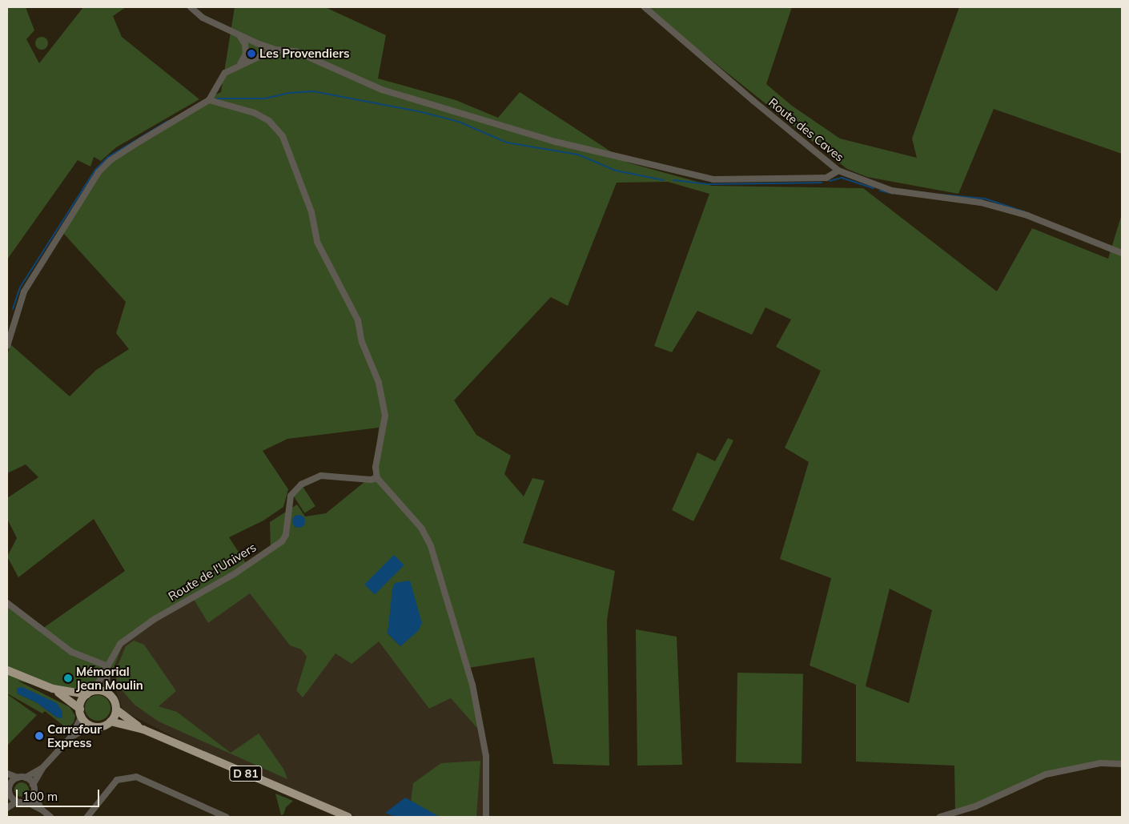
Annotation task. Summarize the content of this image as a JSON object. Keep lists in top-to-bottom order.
{
  "streets": {
    "main road": ["D 81"],
    "street": ["Route des Caves", "Route de l'Univers"]
  },
  "crossings": [
    ["Route de l'Univers", "D 81"]
  ],
  "places": ["Les Provendiers", "Mémorial Jean Moulin", "Carrefour Express"],
  "scale_bar": "100 m"
}
